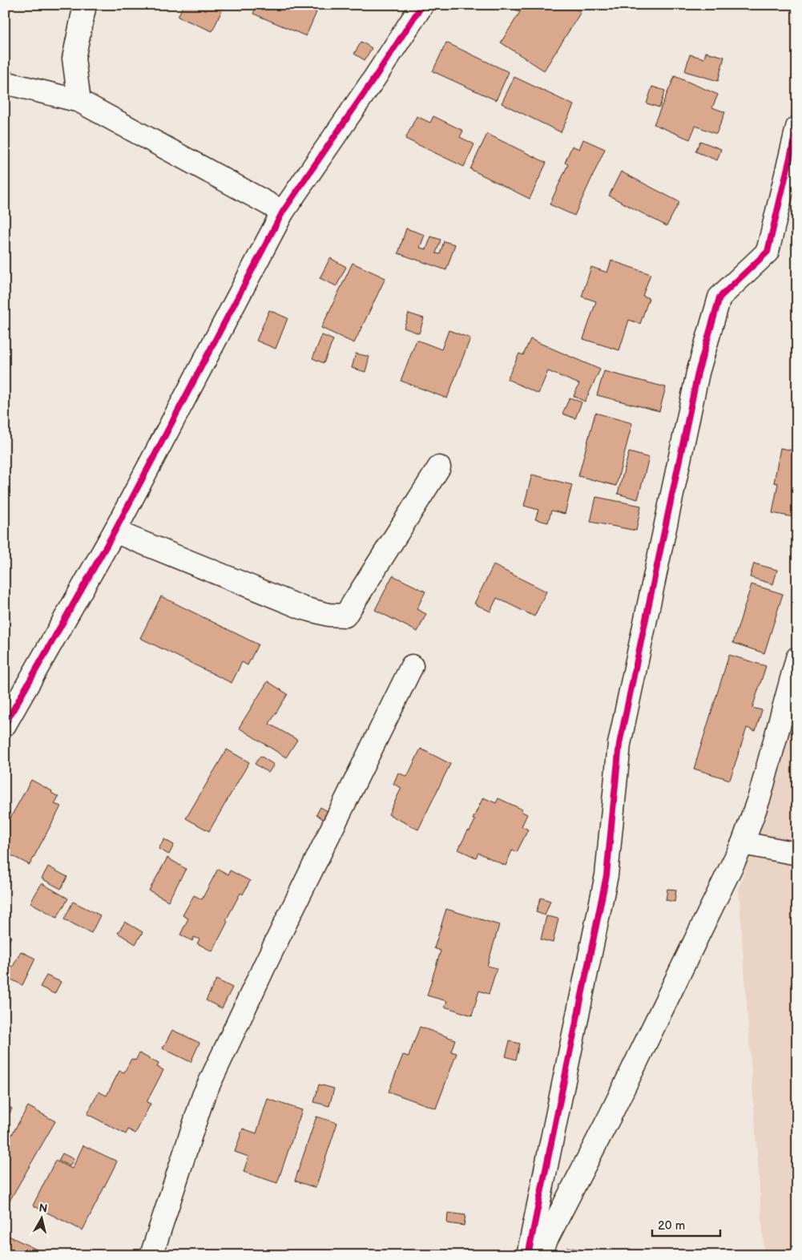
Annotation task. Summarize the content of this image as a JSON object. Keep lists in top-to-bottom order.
{
  "scale_bar": "20 m",
  "north": "top"
}
